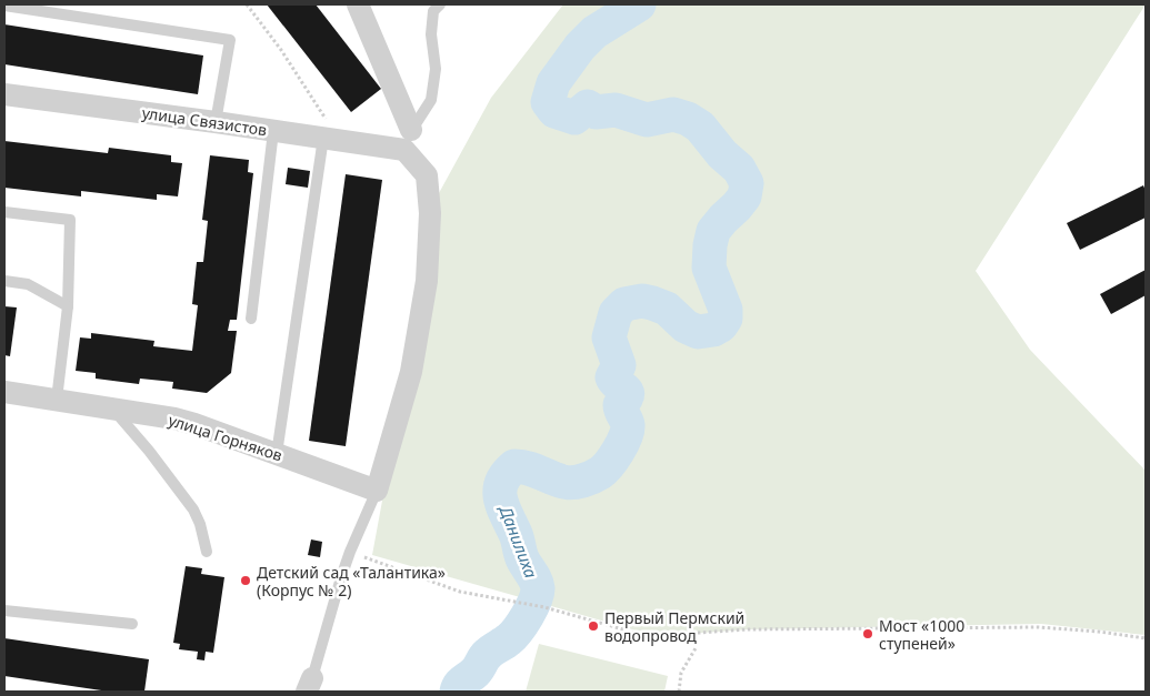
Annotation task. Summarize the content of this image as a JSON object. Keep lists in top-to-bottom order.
{
  "streets": {
    "street": ["улица Связистов", "улица Горняков"]
  },
  "water": ["Данилиха"],
  "places": ["Детский сад «Талантика» (Корпус № 2)", "Первый Пермский водопровод", "Мост «1000 ступеней»"]
}
